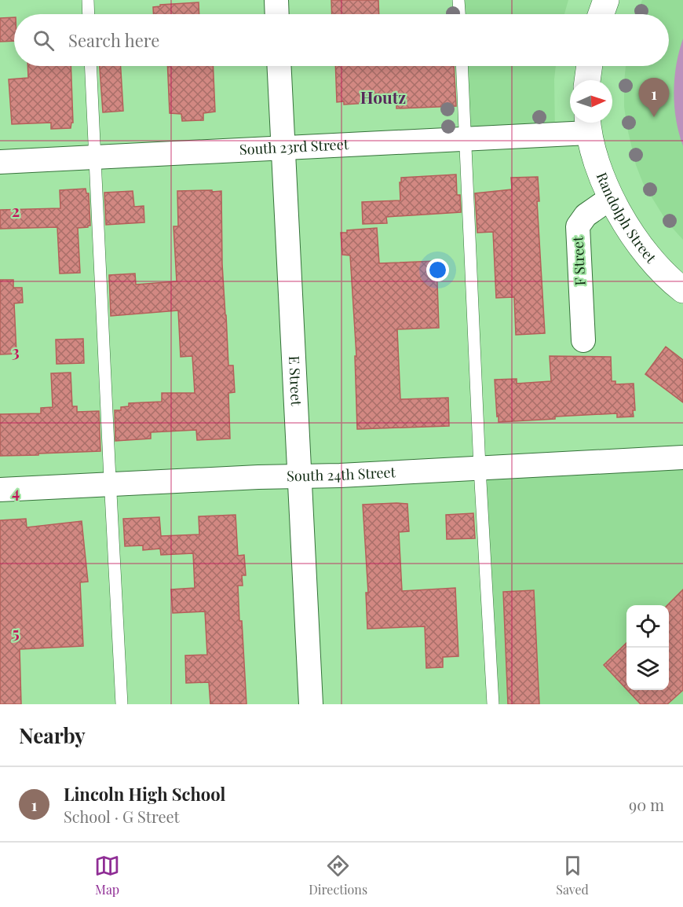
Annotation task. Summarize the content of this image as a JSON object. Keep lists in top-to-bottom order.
{
  "streets": {
    "street": [
      "South 23rd Street",
      "Randolph Street",
      "F Street",
      "E Street",
      "South 24th Street"
    ]
  },
  "crossings": [
    ["South 23rd Street", "Randolph Street"],
    ["South 23rd Street", "E Street"],
    ["Randolph Street", "F Street"],
    ["E Street", "South 24th Street"]
  ],
  "districts": ["Houtz"],
  "north": "right",
  "page": {
    "search": "Search here",
    "pins": "1",
    "heading": "Nearby",
    "list": [
      {
        "mark": "1",
        "name": "Lincoln High School",
        "note": "School · G Street",
        "value": "90 m"
      }
    ],
    "nav": ["Map", "Directions", "Saved"]
  },
  "grid": {
    "rows": [
      "2",
      "3",
      "4",
      "5"
    ]
  }
}
